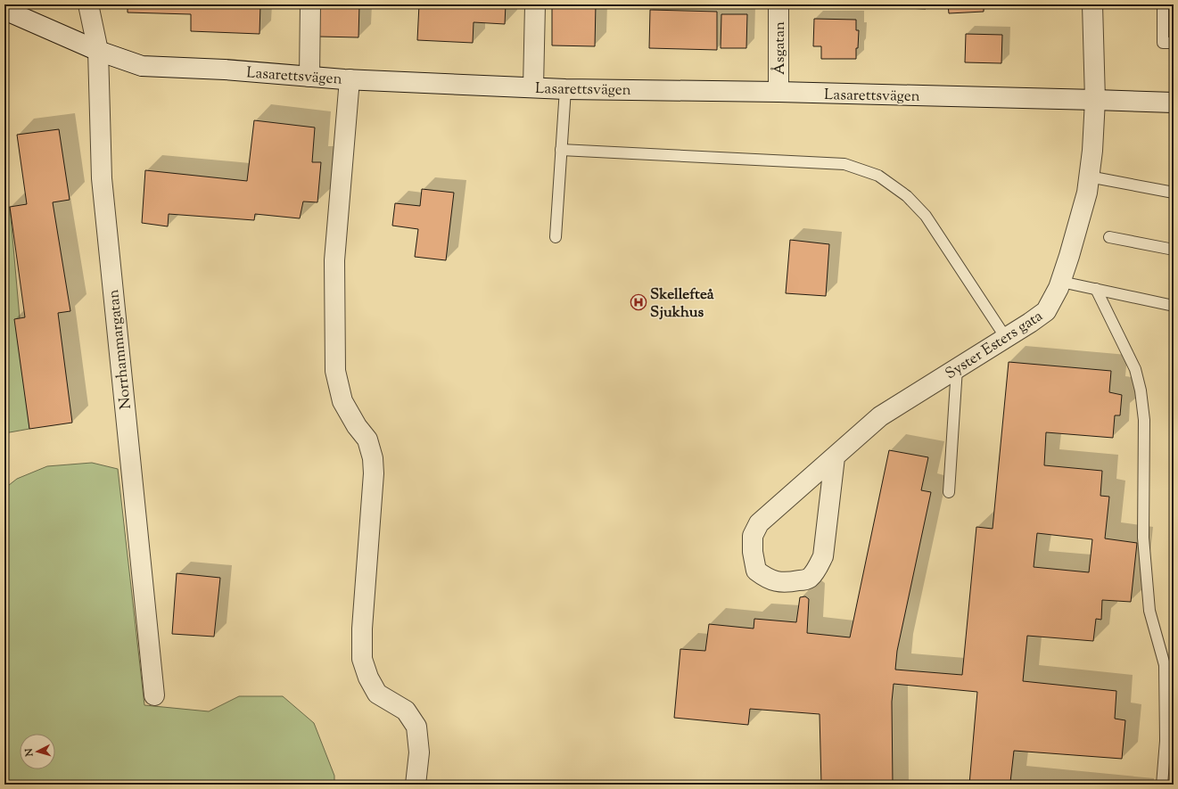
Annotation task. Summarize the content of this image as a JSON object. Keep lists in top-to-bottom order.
{
  "streets": {
    "street": [
      "Åsgatan",
      "Lasarettsvägen",
      "Syster Esters gata",
      "Norrhammargatan"
    ]
  },
  "crossings": [
    ["Åsgatan", "Lasarettsvägen"],
    ["Lasarettsvägen", "Syster Esters gata"],
    ["Lasarettsvägen", "Norrhammargatan"]
  ],
  "places": {
    "hospital": ["Skellefteå Sjukhus"]
  },
  "north": "left"
}
